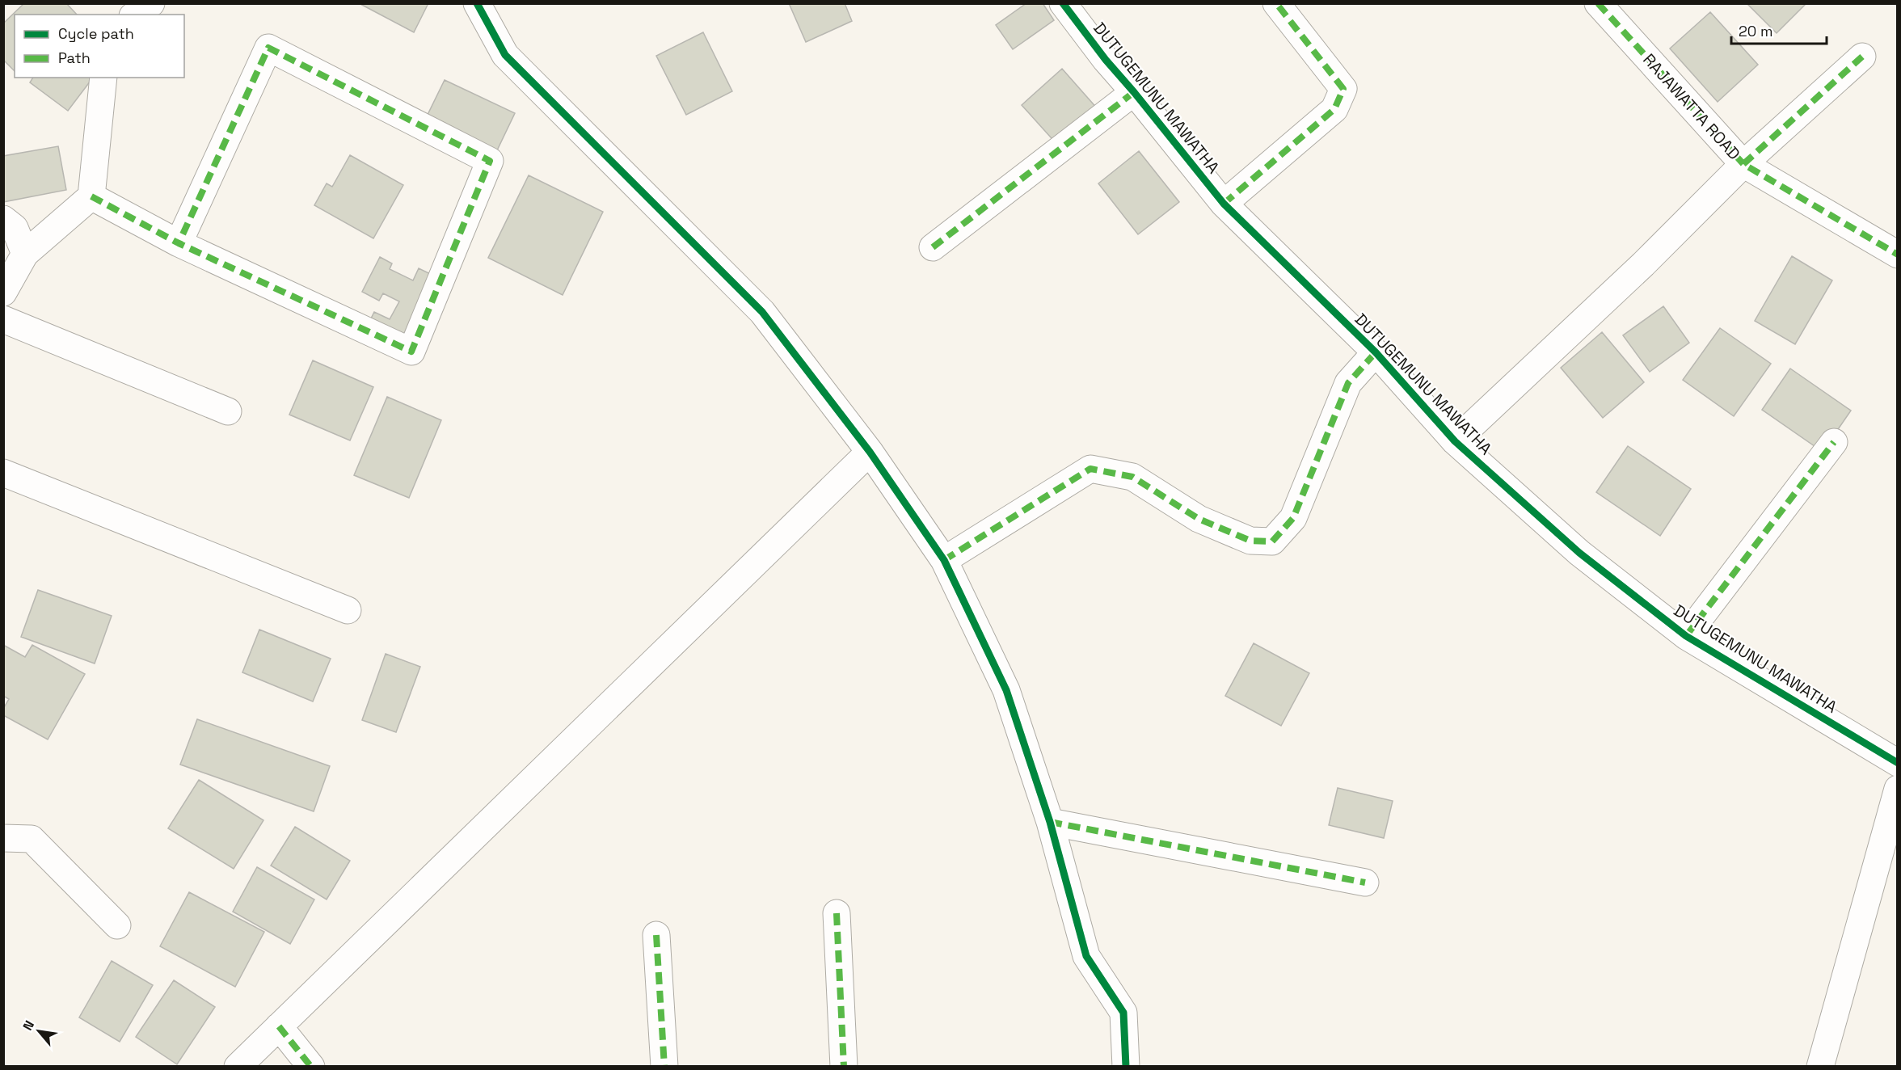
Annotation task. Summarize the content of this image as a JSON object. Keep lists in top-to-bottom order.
{
  "streets": {
    "street": ["DUTUGEMUNU MAWATHA", "RAJAWATTA ROAD"]
  },
  "legend": ["Cycle path", "Path"],
  "scale_bar": "20 m",
  "north": "top left"
}
